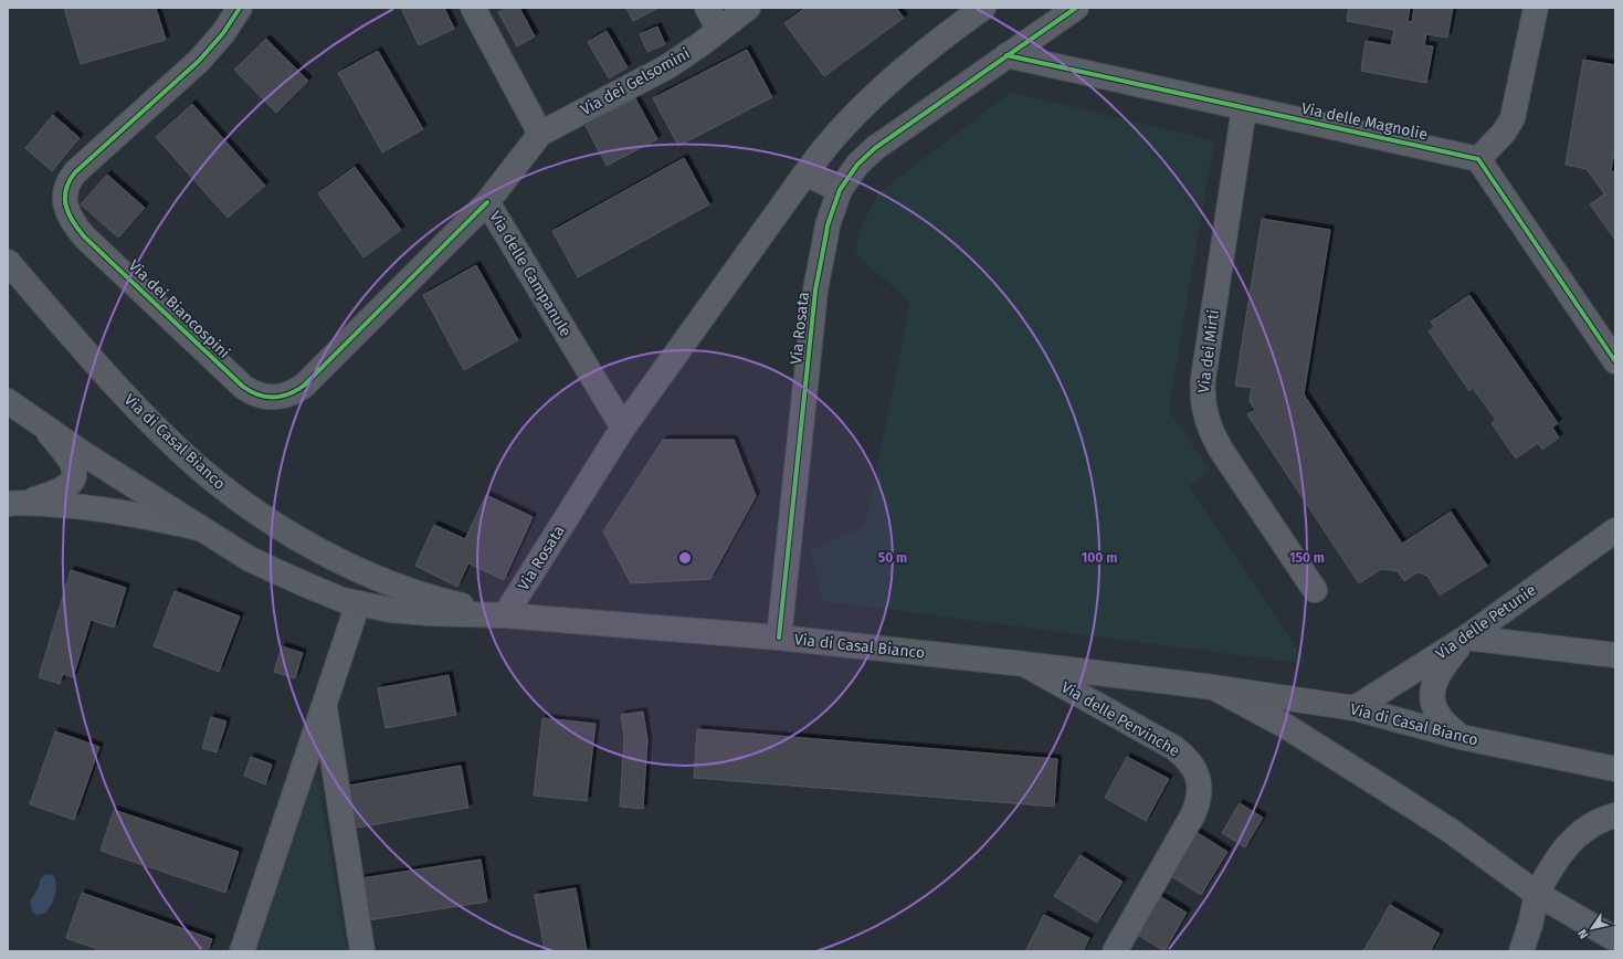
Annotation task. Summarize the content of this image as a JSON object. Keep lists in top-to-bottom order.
{
  "streets": {
    "main road": ["Via di Casal Bianco"],
    "street": [
      "Via dei Gelsomini",
      "Via delle Magnolie",
      "Via delle Campanule",
      "Via dei Biancospini",
      "Via Rosata",
      "Via dei Mirti",
      "Via delle Petunie",
      "Via delle Pervinche"
    ]
  },
  "crossings": [
    ["Via dei Gelsomini", "Via delle Campanule"],
    ["Via delle Magnolie", "Via Rosata"],
    ["Via delle Magnolie", "Via dei Mirti"],
    ["Via delle Campanule", "Via dei Biancospini"],
    ["Via delle Campanule", "Via Rosata"],
    ["Via Rosata", "Via di Casal Bianco"],
    ["Via di Casal Bianco", "Via delle Petunie"],
    ["Via di Casal Bianco", "Via delle Pervinche"]
  ],
  "north": "bottom left",
  "rings": ["50 m", "100 m", "150 m"]
}
